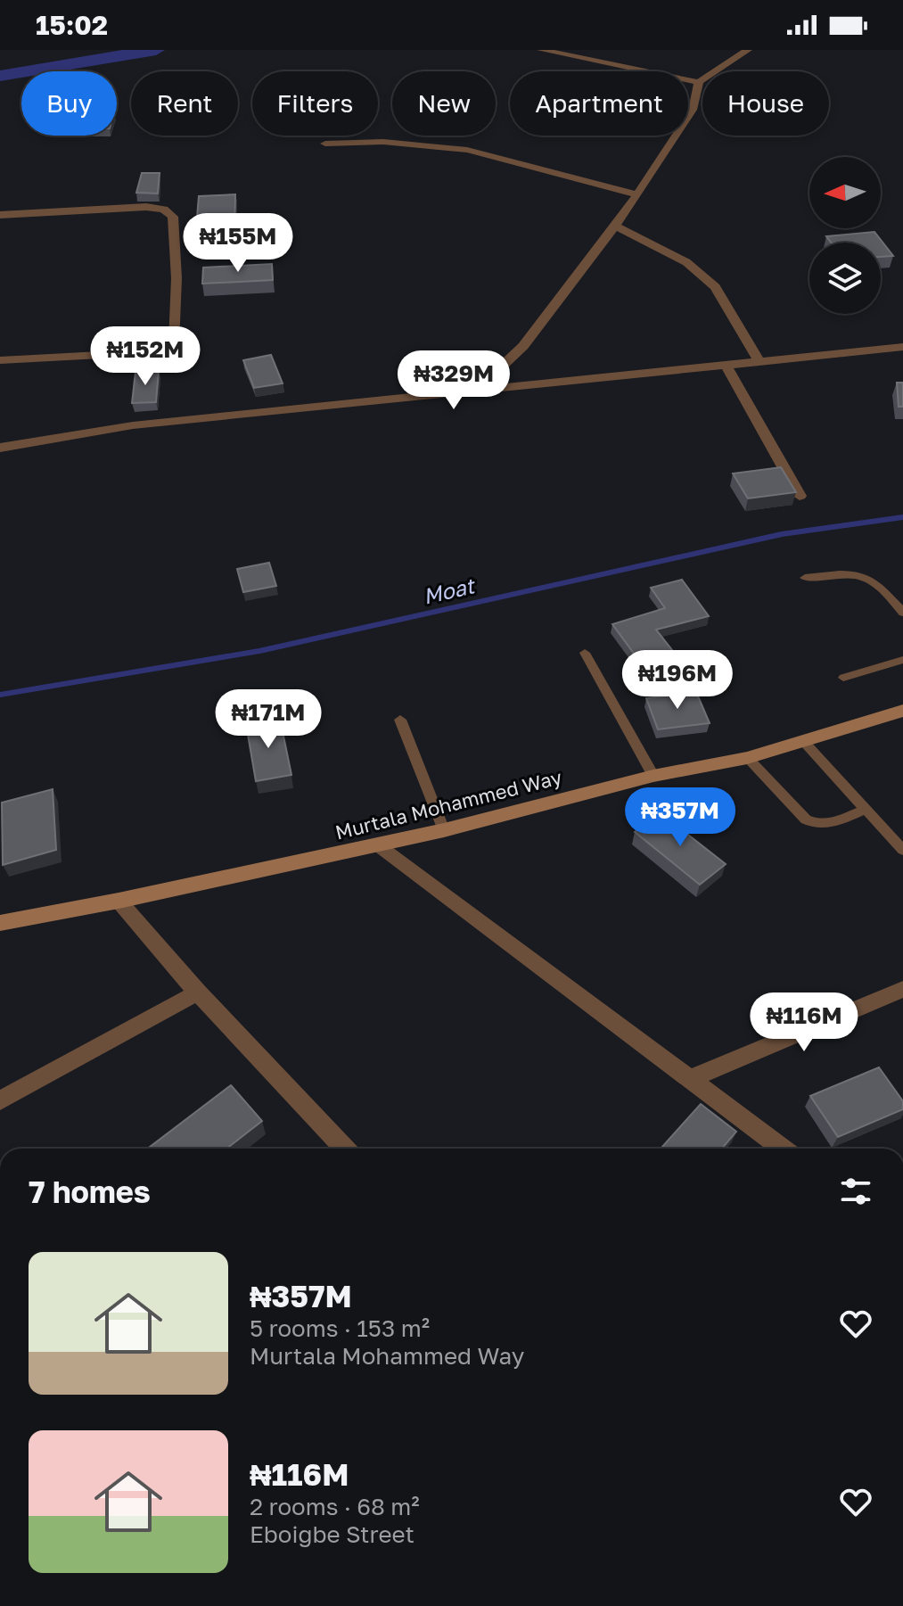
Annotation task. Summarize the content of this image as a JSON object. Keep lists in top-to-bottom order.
{
  "streets": {
    "street": ["Murtala Mohammed Way"]
  },
  "water": ["Moat"],
  "north": "left",
  "page": {
    "status": "15:02",
    "chip": [
      "Buy",
      "Rent",
      "Filters",
      "New",
      "Apartment",
      "House"
    ],
    "price": [
      "₦155M",
      "₦152M",
      "₦329M",
      "₦196M",
      "₦171M",
      "₦357M",
      "₦116M"
    ],
    "heading": "7 homes",
    "list": [
      {
        "name": "₦357M",
        "note": "5 rooms · 153 m² · Murtala Mohammed Way"
      },
      {
        "name": "₦116M",
        "note": "2 rooms · 68 m² · Eboigbe Street"
      }
    ]
  }
}
